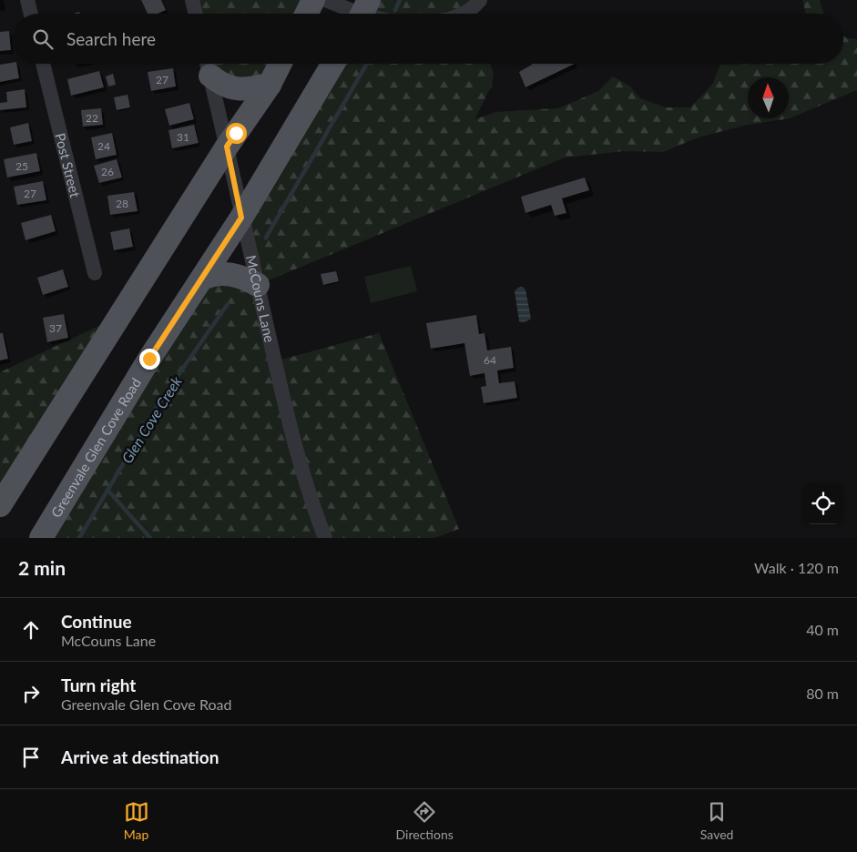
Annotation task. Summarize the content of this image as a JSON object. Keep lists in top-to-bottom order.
{
  "streets": {
    "main road": ["Greenvale Glen Cove Road"],
    "street": ["Post Street", "McCouns Lane"]
  },
  "crossings": [
    ["McCouns Lane", "Greenvale Glen Cove Road"]
  ],
  "water": ["Glen Cove Creek"],
  "house_numbers": [
    "27",
    "22",
    "31",
    "24",
    "25",
    "26",
    "27",
    "28",
    "37",
    "64"
  ],
  "north": "top",
  "page": {
    "search": "Search here",
    "heading": ["2 min", "Walk · 120 m"],
    "list": [
      ["Continue", "McCouns Lane", "40 m"],
      ["Turn right", "Greenvale Glen Cove Road", "80 m"],
      "Arrive at destination"
    ],
    "nav": ["Map", "Directions", "Saved"]
  }
}
